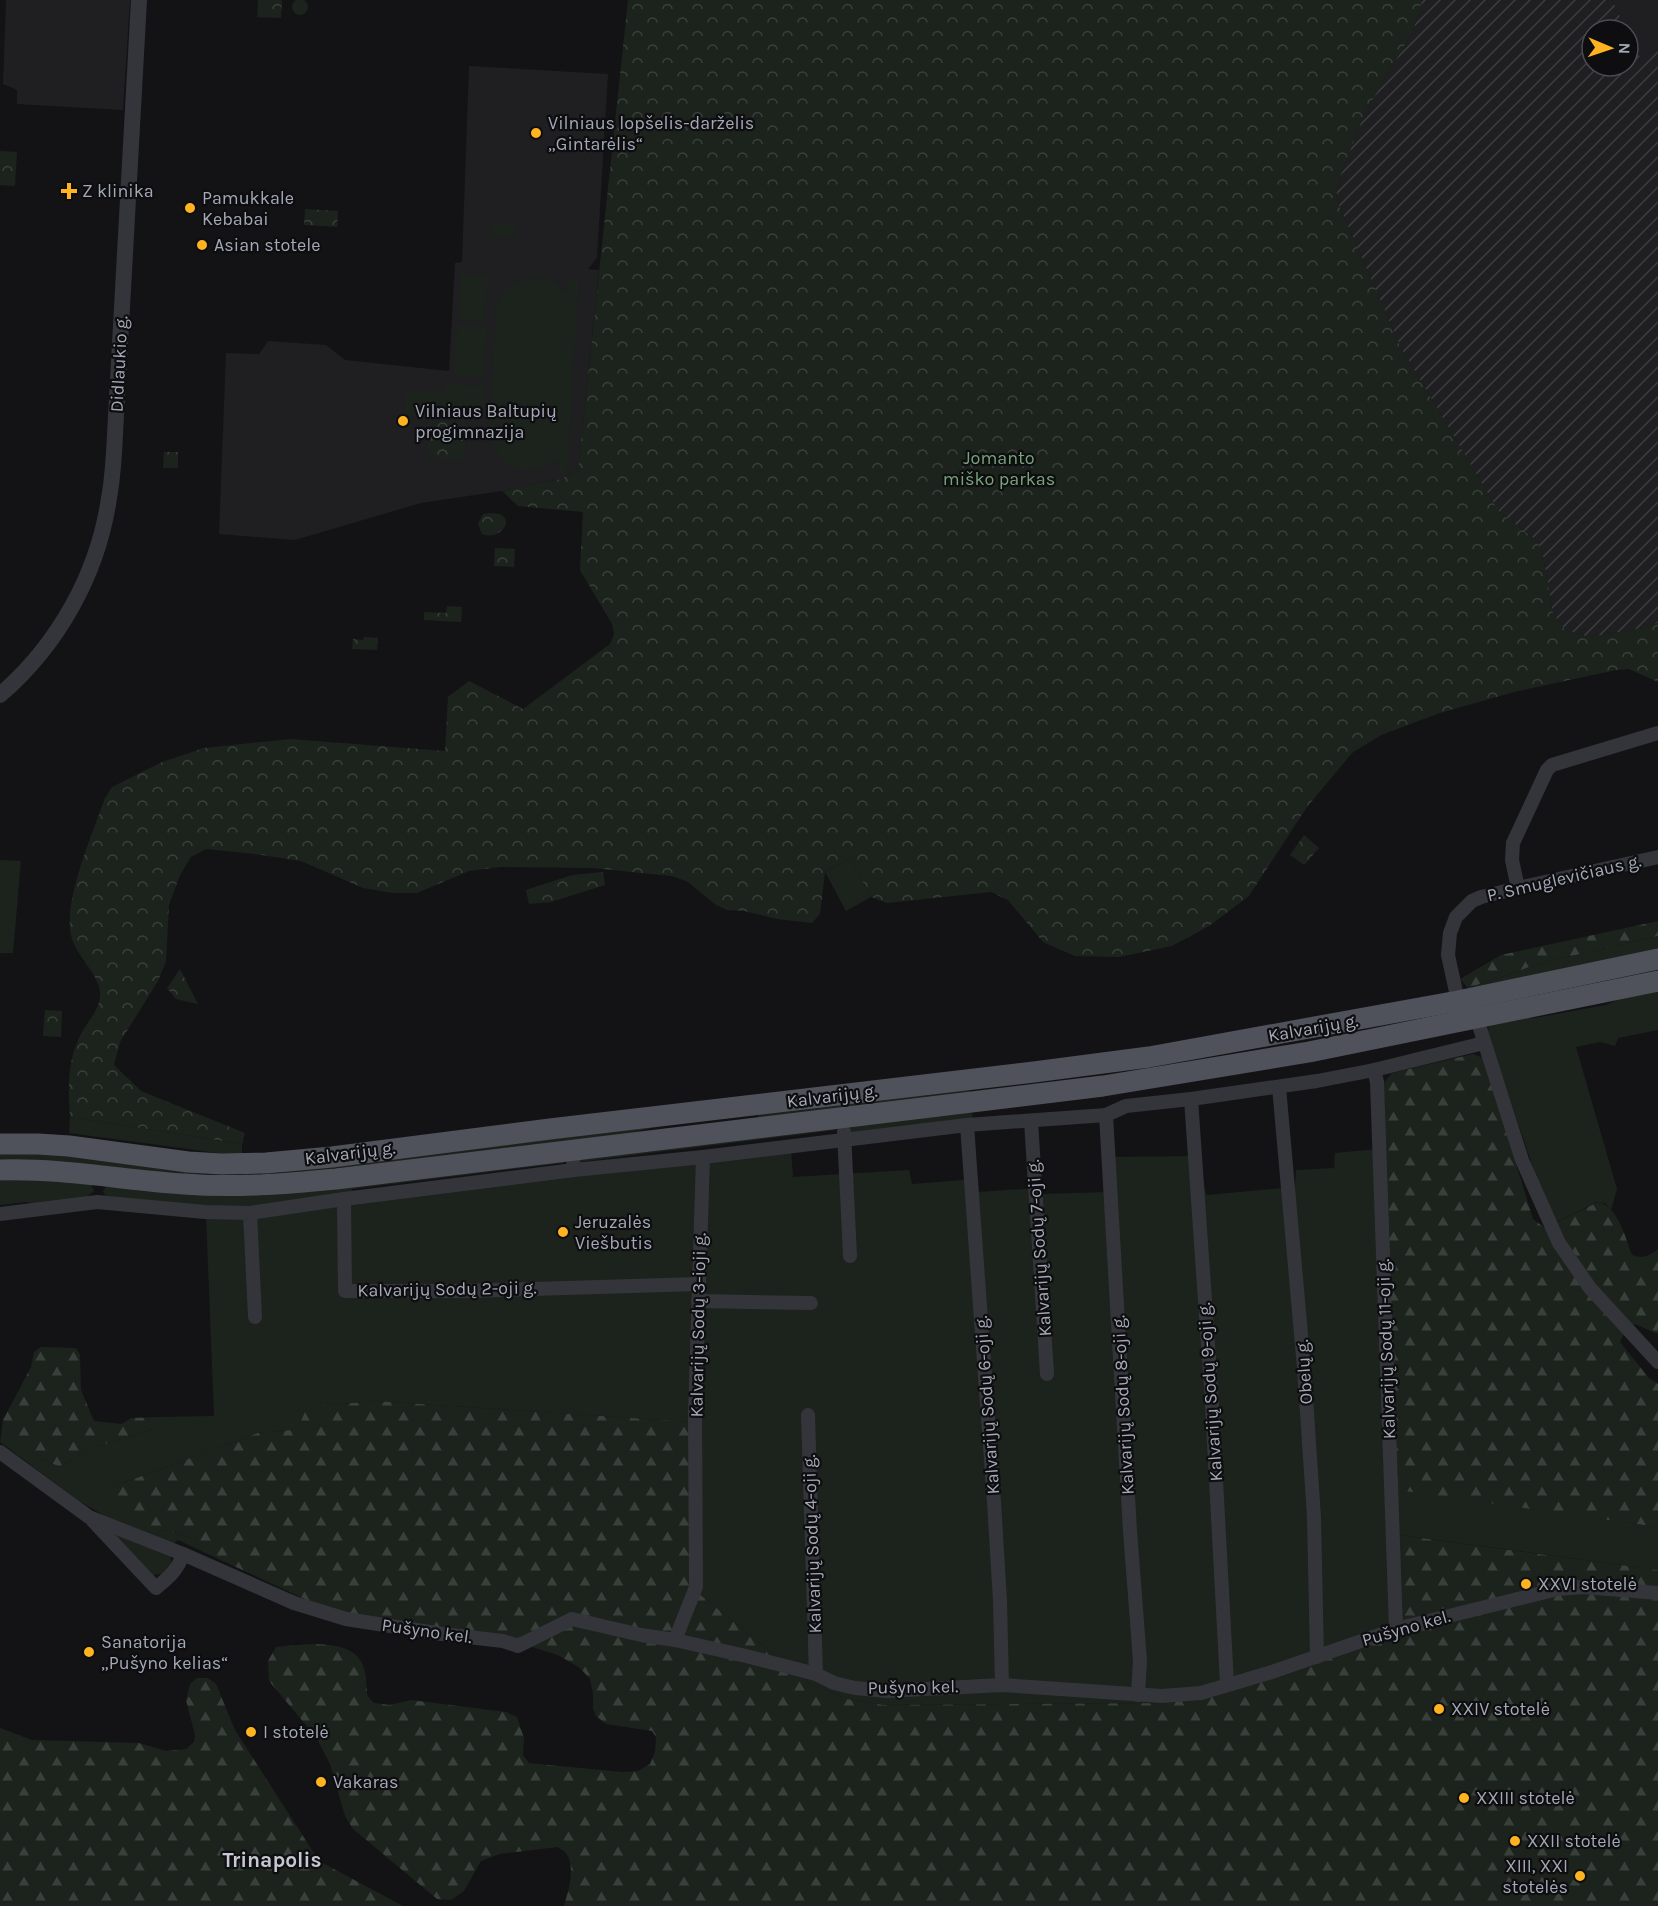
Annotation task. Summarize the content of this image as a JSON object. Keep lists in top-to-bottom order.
{
  "streets": {
    "main road": ["Kalvarijų g."],
    "street": [
      "Didlaukio g.",
      "P. Smuglevičiaus g.",
      "Kalvarijų Sodų 7-oji g.",
      "Kalvarijų Sodų 2-oji g.",
      "Kalvarijų Sodų 3-ioji g.",
      "Kalvarijų Sodų 11-oji g.",
      "Obelų g.",
      "Kalvarijų Sodų 9-oji g.",
      "Kalvarijų Sodų 6-oji g.",
      "Kalvarijų Sodų 8-oji g.",
      "Kalvarijų Sodų 4-oji g.",
      "Pušyno kel."
    ]
  },
  "crossings": [
    ["P. Smuglevičiaus g.", "Kalvarijų g."],
    ["Kalvarijų Sodų 2-oji g.", "Kalvarijų Sodų 3-ioji g."],
    ["Kalvarijų Sodų 3-ioji g.", "Pušyno kel."],
    ["Kalvarijų Sodų 11-oji g.", "Pušyno kel."],
    ["Obelų g.", "Pušyno kel."],
    ["Kalvarijų Sodų 9-oji g.", "Pušyno kel."],
    ["Kalvarijų Sodų 6-oji g.", "Pušyno kel."],
    ["Kalvarijų Sodų 8-oji g.", "Pušyno kel."],
    ["Kalvarijų Sodų 4-oji g.", "Pušyno kel."]
  ],
  "districts": ["Trinapolis"],
  "parks": ["Jomanto miško parkas"],
  "places": {
    "other": [
      "Vilniaus lopšelis-darželis „Gintarėlis“",
      "Pamukkale Kebabai",
      "Asian stotele",
      "Vilniaus Baltupių progimnazija",
      "Jeruzalės Viešbutis",
      "XXVI stotelė",
      "Sanatorija „Pušyno kelias“",
      "XXIV stotelė",
      "I stotelė",
      "Vakaras",
      "XXIII stotelė",
      "XXII stotelė",
      "XIII, XXI stotelės"
    ],
    "health": ["Z klinika"]
  },
  "north": "right"
}
